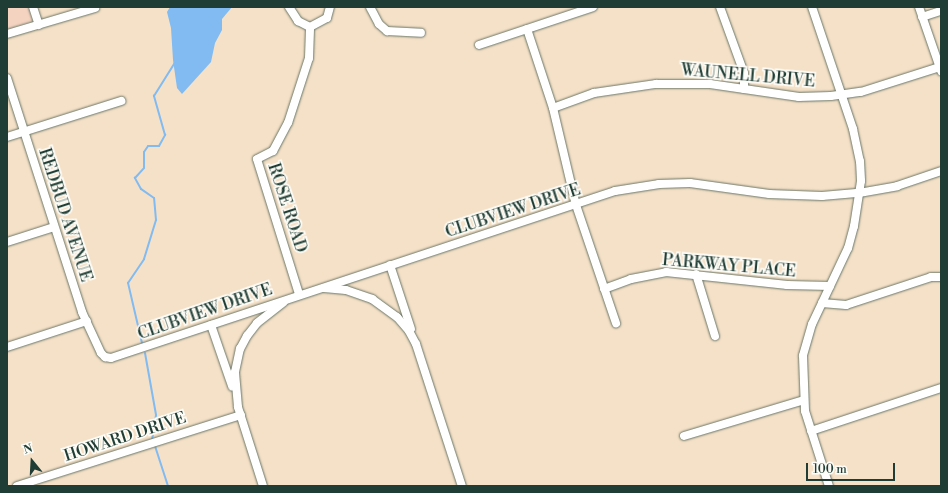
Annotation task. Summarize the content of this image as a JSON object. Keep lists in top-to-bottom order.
{
  "streets": {
    "street": [
      "WAUNELL DRIVE",
      "ROSE ROAD",
      "CLUBVIEW DRIVE",
      "REDBUD AVENUE",
      "PARKWAY PLACE",
      "HOWARD DRIVE"
    ]
  },
  "crossings": [
    ["ROSE ROAD", "CLUBVIEW DRIVE"],
    ["CLUBVIEW DRIVE", "REDBUD AVENUE"]
  ],
  "scale_bar": "100 m",
  "north": "top"
}
